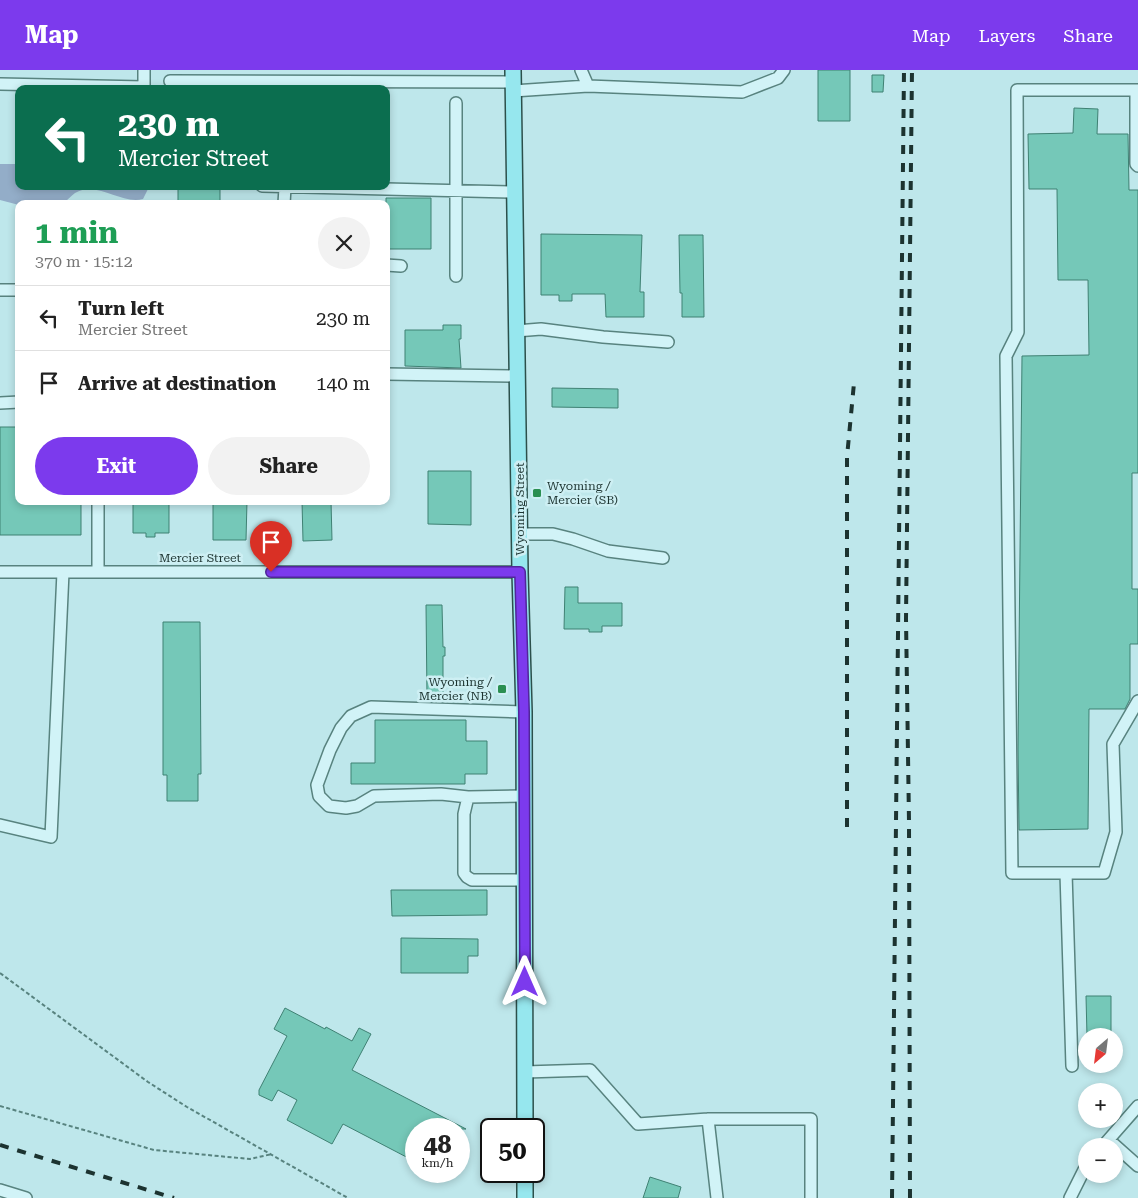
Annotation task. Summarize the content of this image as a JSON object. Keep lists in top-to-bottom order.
{
  "streets": {
    "main road": ["Wyoming Street"],
    "street": ["Mercier Street"]
  },
  "crossings": [
    ["Wyoming Street", "Mercier Street"]
  ],
  "places": {
    "transit": ["Wyoming / Mercier (SB)", "Wyoming / Mercier (NB)"]
  },
  "north": "bottom left",
  "page": {
    "header": "Map",
    "nav": ["Map", "Layers", "Share"],
    "turn": ["230 m", "Mercier Street"],
    "heading": ["1 min", "370 m · 15:12"],
    "list": [
      {
        "name": "Turn left",
        "note": "Mercier Street",
        "value": "230 m"
      },
      {
        "name": "Arrive at destination",
        "value": "140 m"
      }
    ],
    "buttons": ["Exit", "Share"],
    "map_buttons": ["+", "−"],
    "speed": "48 km/h",
    "limit": "50"
  }
}
